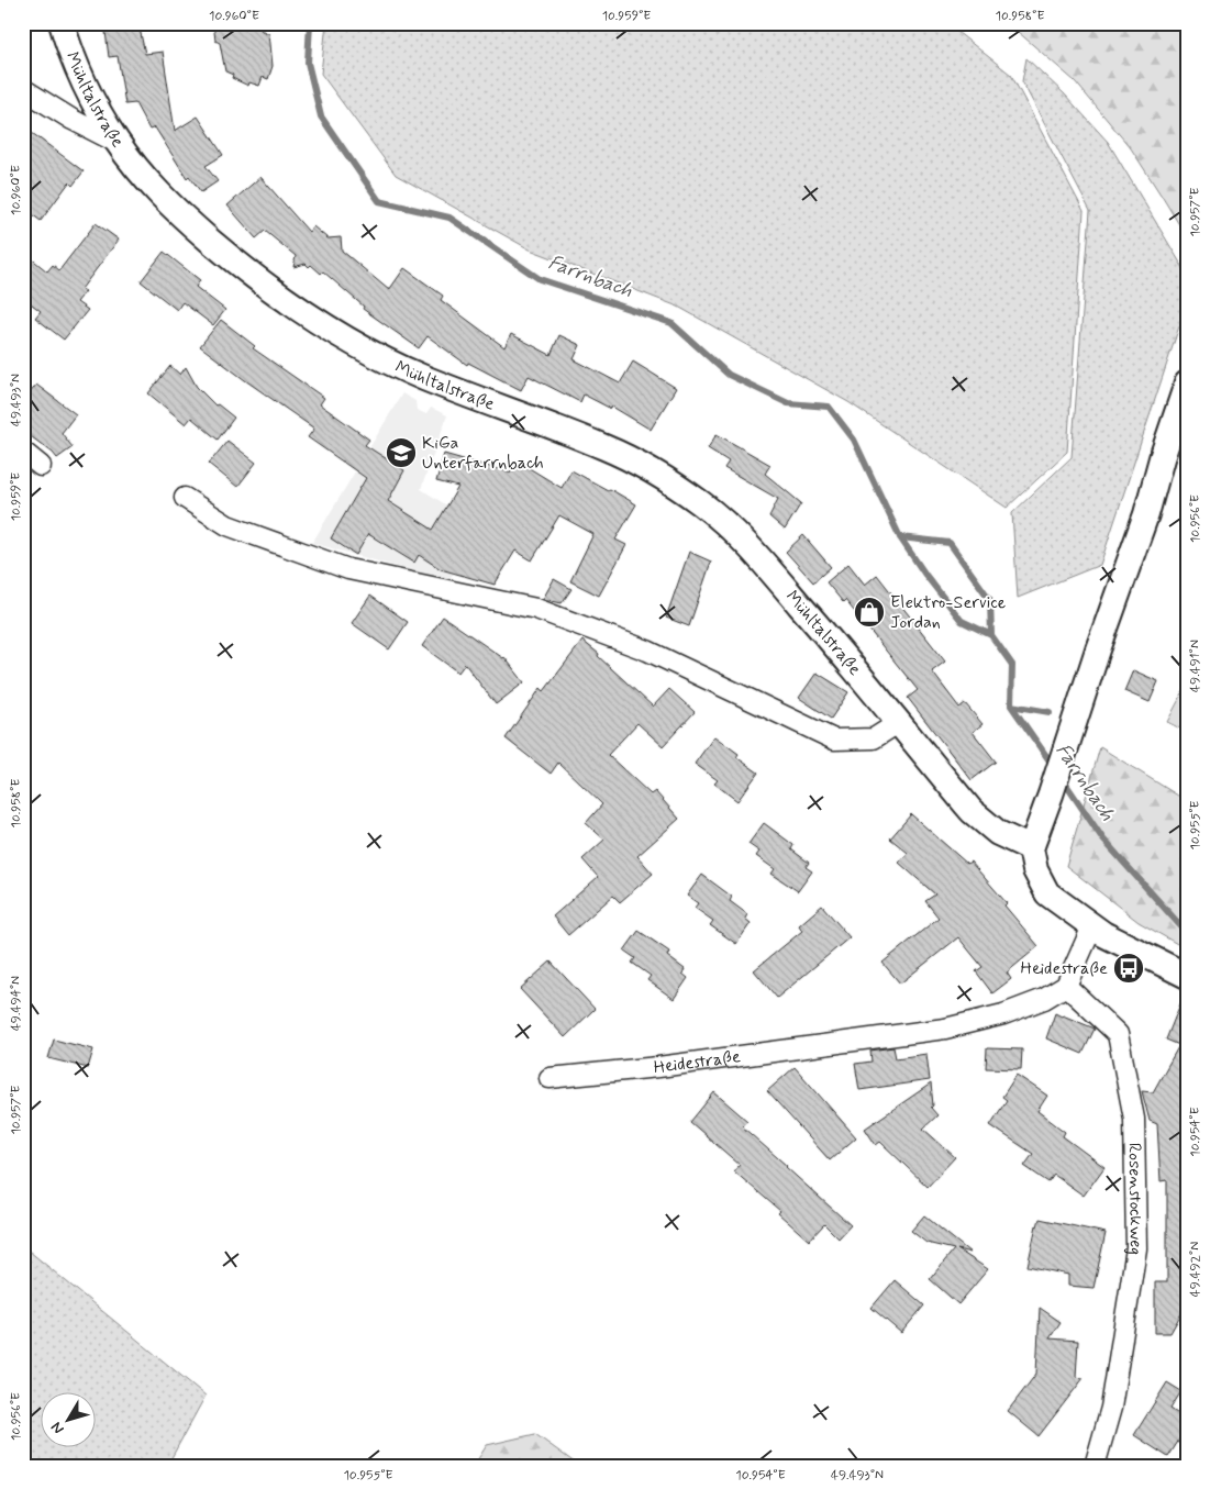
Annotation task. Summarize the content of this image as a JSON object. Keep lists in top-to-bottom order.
{
  "streets": {
    "street": ["Mühltalstraße", "Heidestraße", "Rosenstockweg"]
  },
  "crossings": [
    ["Heidestraße", "Rosenstockweg"]
  ],
  "water": ["Farrnbach"],
  "places": {
    "school or university": ["KiGa Unterfarrnbach"],
    "shop": ["Elektro-Service Jordan"],
    "bus stop": ["Heidestraße"]
  },
  "north": "bottom left",
  "coordinates": [
    "10.960°E",
    "10.959°E",
    "10.958°E",
    "10.957°E",
    "49.493°N",
    "10.956°E",
    "49.491°N",
    "10.955°E",
    "49.494°N",
    "10.954°E",
    "49.492°N"
  ]
}
